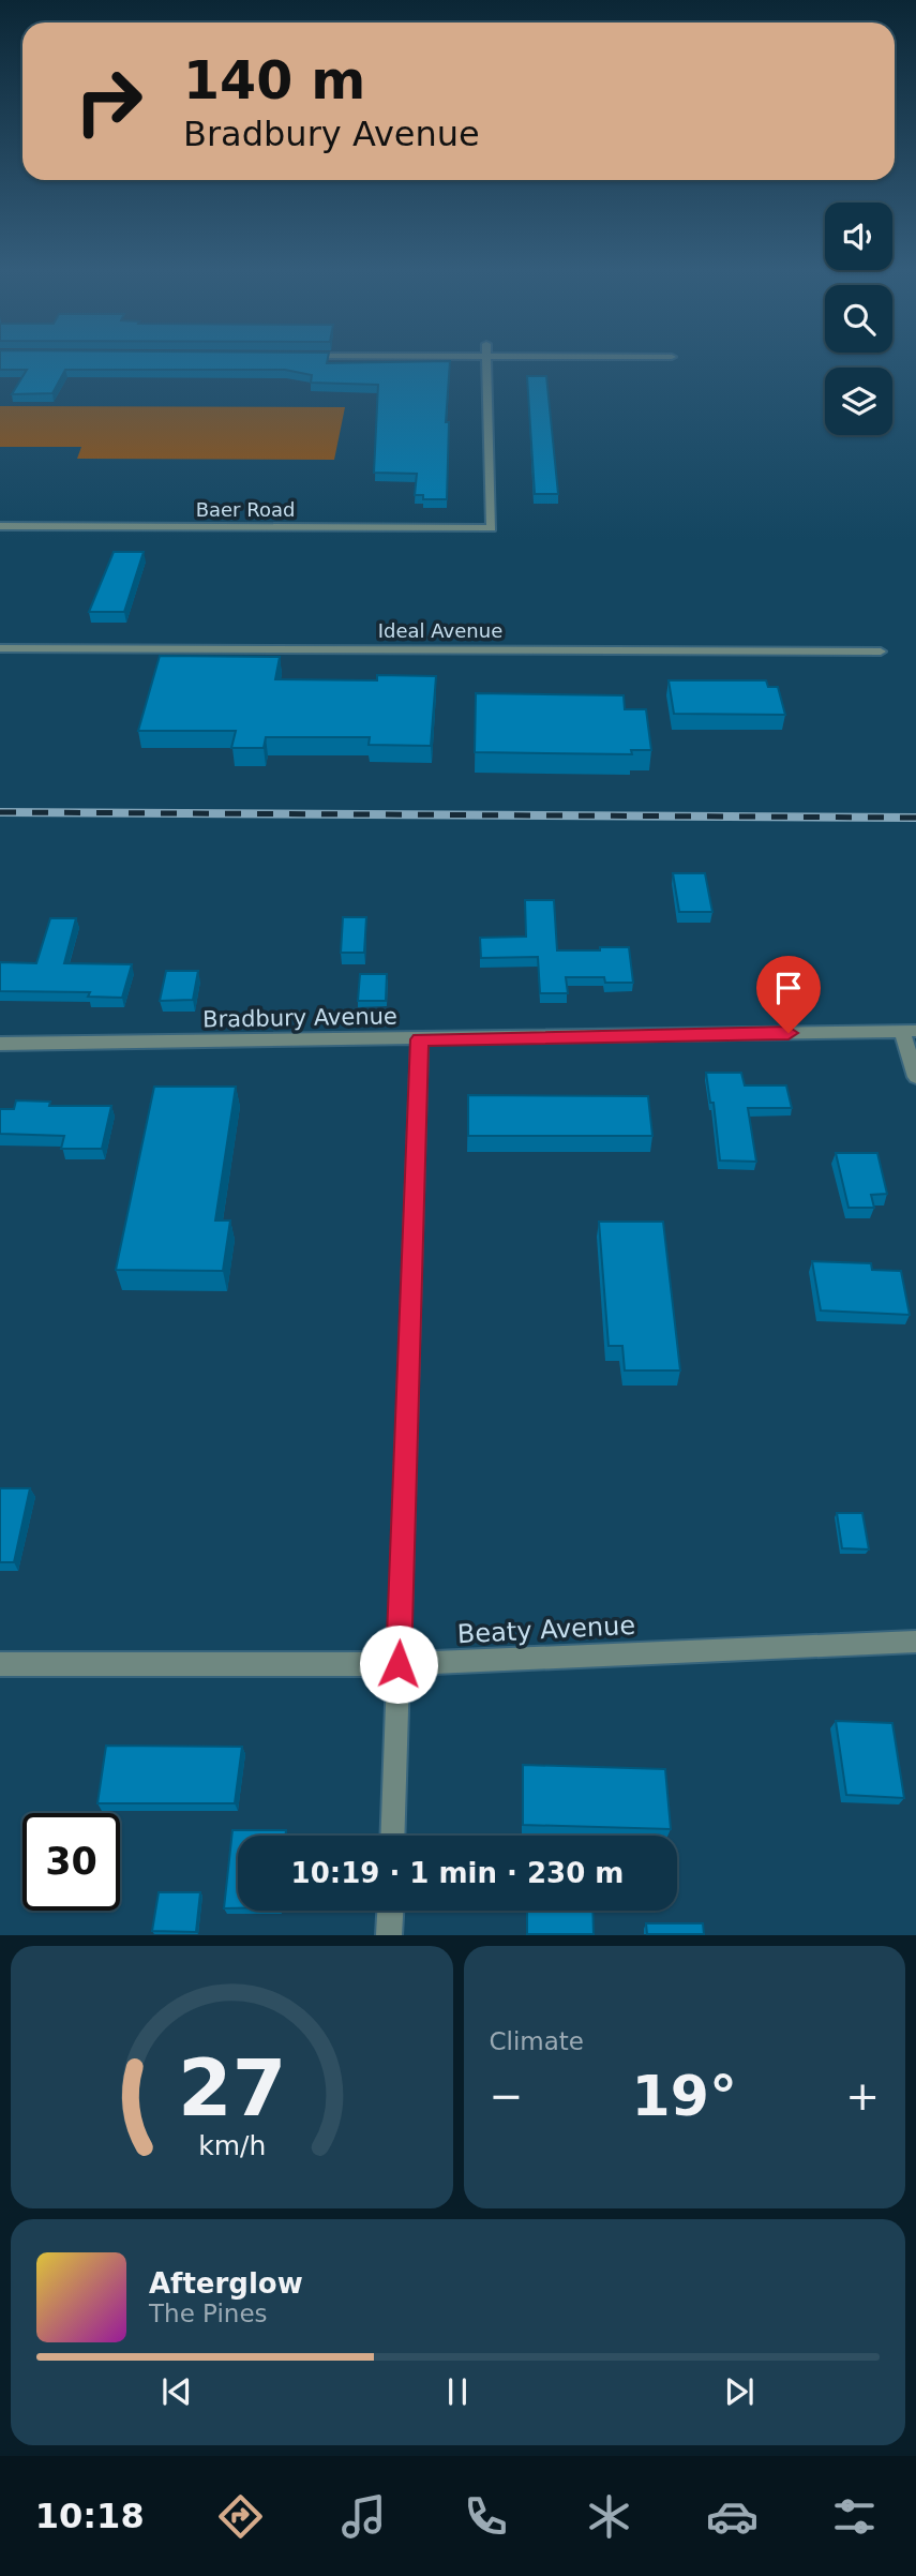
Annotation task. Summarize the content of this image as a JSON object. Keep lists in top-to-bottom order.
{
  "streets": {
    "street": [
      "Baer Road",
      "Ideal Avenue",
      "Bradbury Avenue",
      "Beaty Avenue"
    ]
  },
  "page": {
    "turn": ["140 m", "Bradbury Avenue"],
    "limit": "30",
    "trip": "10:19 · 1 min · 230 m",
    "tile": "Climate",
    "heat": ["−", "19°", "+"],
    "song": ["Afterglow", "The Pines"],
    "tabs": "10:18",
    "gauge": ["27", "km/h"]
  }
}
